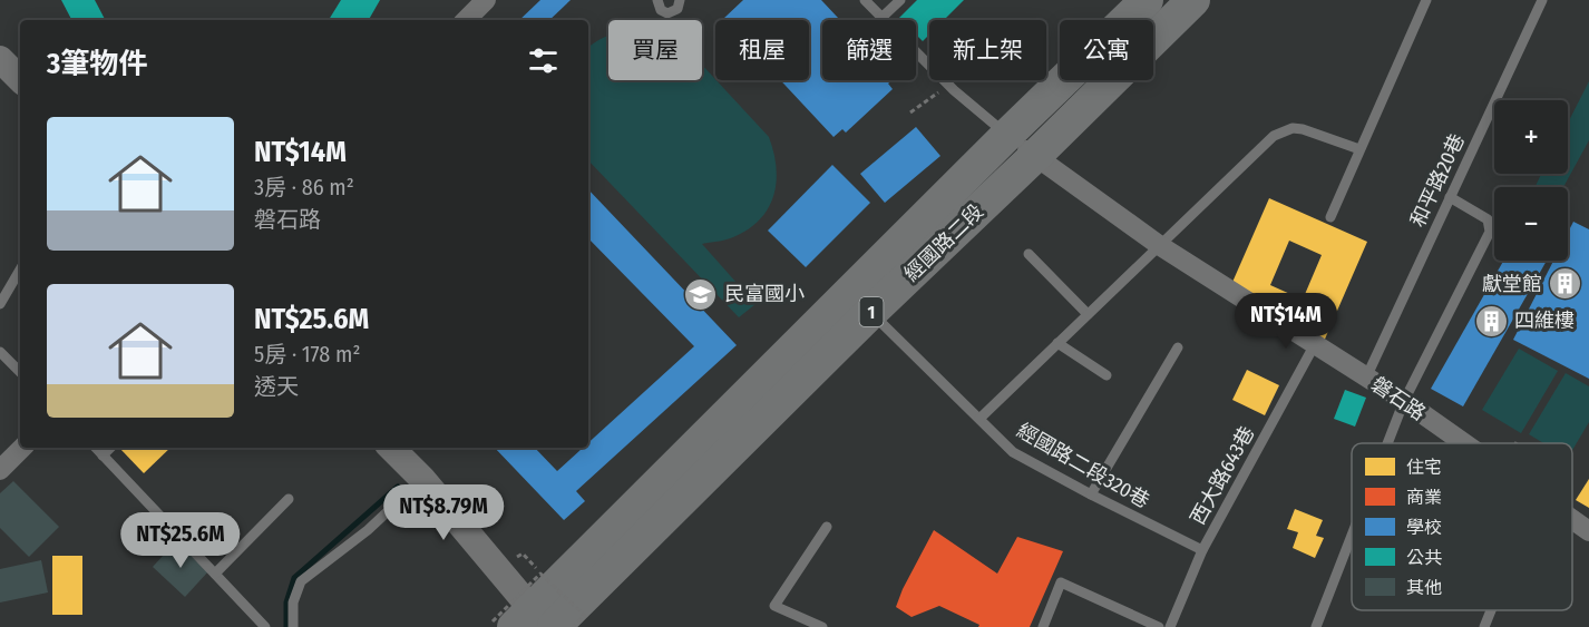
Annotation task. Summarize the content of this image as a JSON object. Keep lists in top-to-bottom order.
{
  "streets": {
    "main road": ["經國路二段", "1"],
    "street": ["磐石路"],
    "lane": ["和平路20巷", "經國路二段320巷", "西大路643巷"]
  },
  "crossings": [
    ["和平路20巷", "磐石路"],
    ["經國路二段", "磐石路"],
    ["經國路二段", "經國路二段320巷"],
    ["磐石路", "西大路643巷"],
    ["經國路二段320巷", "西大路643巷"]
  ],
  "places": {
    "building": ["獻堂館", "四維樓"],
    "school or university": ["民富國小"]
  },
  "legend": [
    "住宅",
    "商業",
    "學校",
    "公共",
    "其他"
  ],
  "page": {
    "chip": [
      "買屋",
      "租屋",
      "篩選",
      "新上架",
      "公寓"
    ],
    "heading": "3筆物件",
    "map_buttons": ["+", "−"],
    "list": [
      {
        "name": "NT$14M",
        "note": "3房 · 86 m² · 磐石路"
      },
      {
        "name": "NT$25.6M",
        "note": "5房 · 178 m² · 透天"
      }
    ],
    "price": ["NT$14M", "NT$8.79M", "NT$25.6M"]
  }
}
